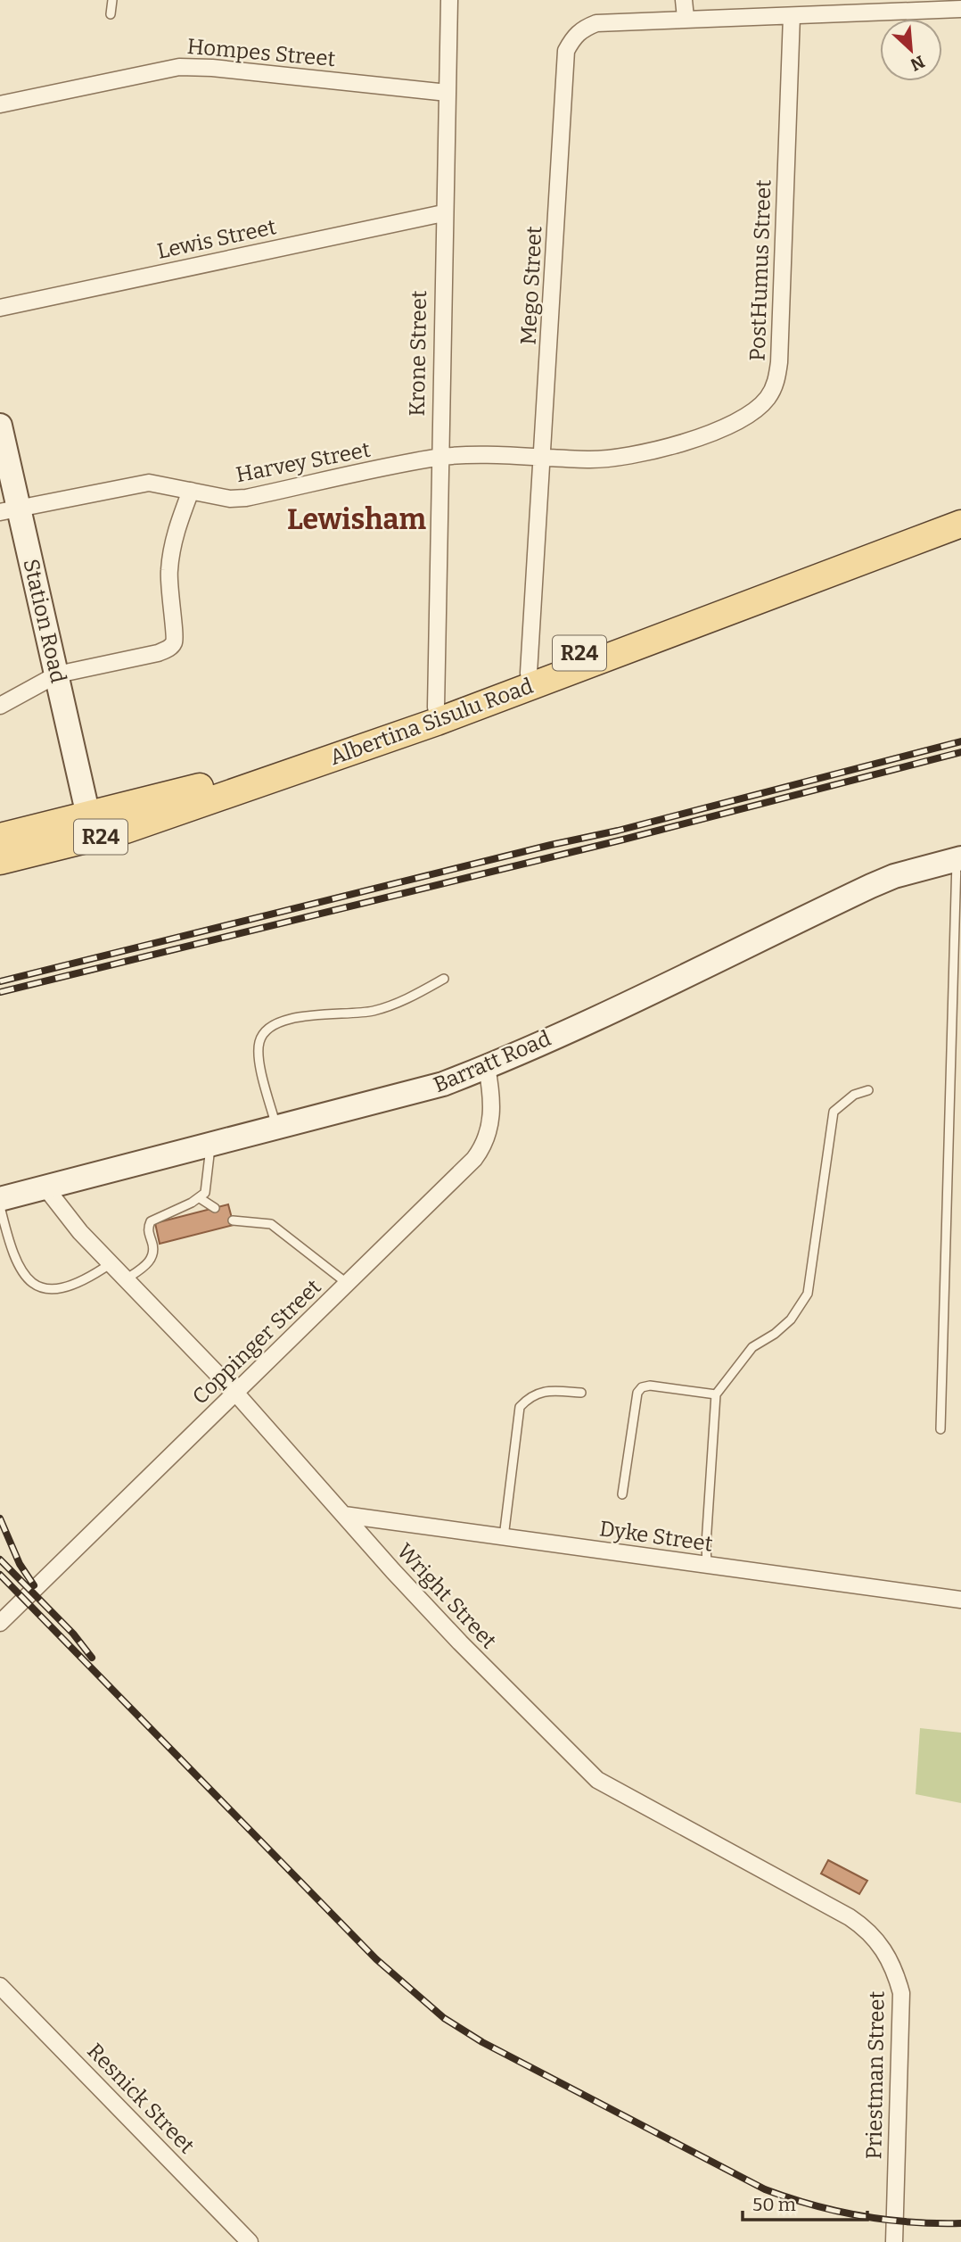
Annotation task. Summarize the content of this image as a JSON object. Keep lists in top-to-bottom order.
{
  "streets": {
    "main road": [
      "Station Road",
      "R24",
      "Albertina Sisulu Road",
      "Barratt Road"
    ],
    "street": [
      "Hompes Street",
      "Lewis Street",
      "PostHumus Street",
      "Mego Street",
      "Krone Street",
      "Harvey Street",
      "Coppinger Street",
      "Dyke Street",
      "Wright Street",
      "Priestman Street",
      "Resnick Street"
    ]
  },
  "crossings": [
    ["Hompes Street", "Krone Street"],
    ["Lewis Street", "Krone Street"],
    ["PostHumus Street", "Mego Street"],
    ["PostHumus Street", "Harvey Street"],
    ["Mego Street", "Harvey Street"],
    ["Mego Street", "Albertina Sisulu Road"],
    ["Krone Street", "Harvey Street"],
    ["Krone Street", "Albertina Sisulu Road"],
    ["Harvey Street", "Station Road"],
    ["Station Road", "Albertina Sisulu Road"],
    ["Barratt Road", "Coppinger Street"],
    ["Barratt Road", "Wright Street"],
    ["Coppinger Street", "Wright Street"],
    ["Dyke Street", "Wright Street"],
    ["Wright Street", "Priestman Street"]
  ],
  "districts": ["Lewisham"],
  "scale_bar": "50 m",
  "north": "bottom right"
}
